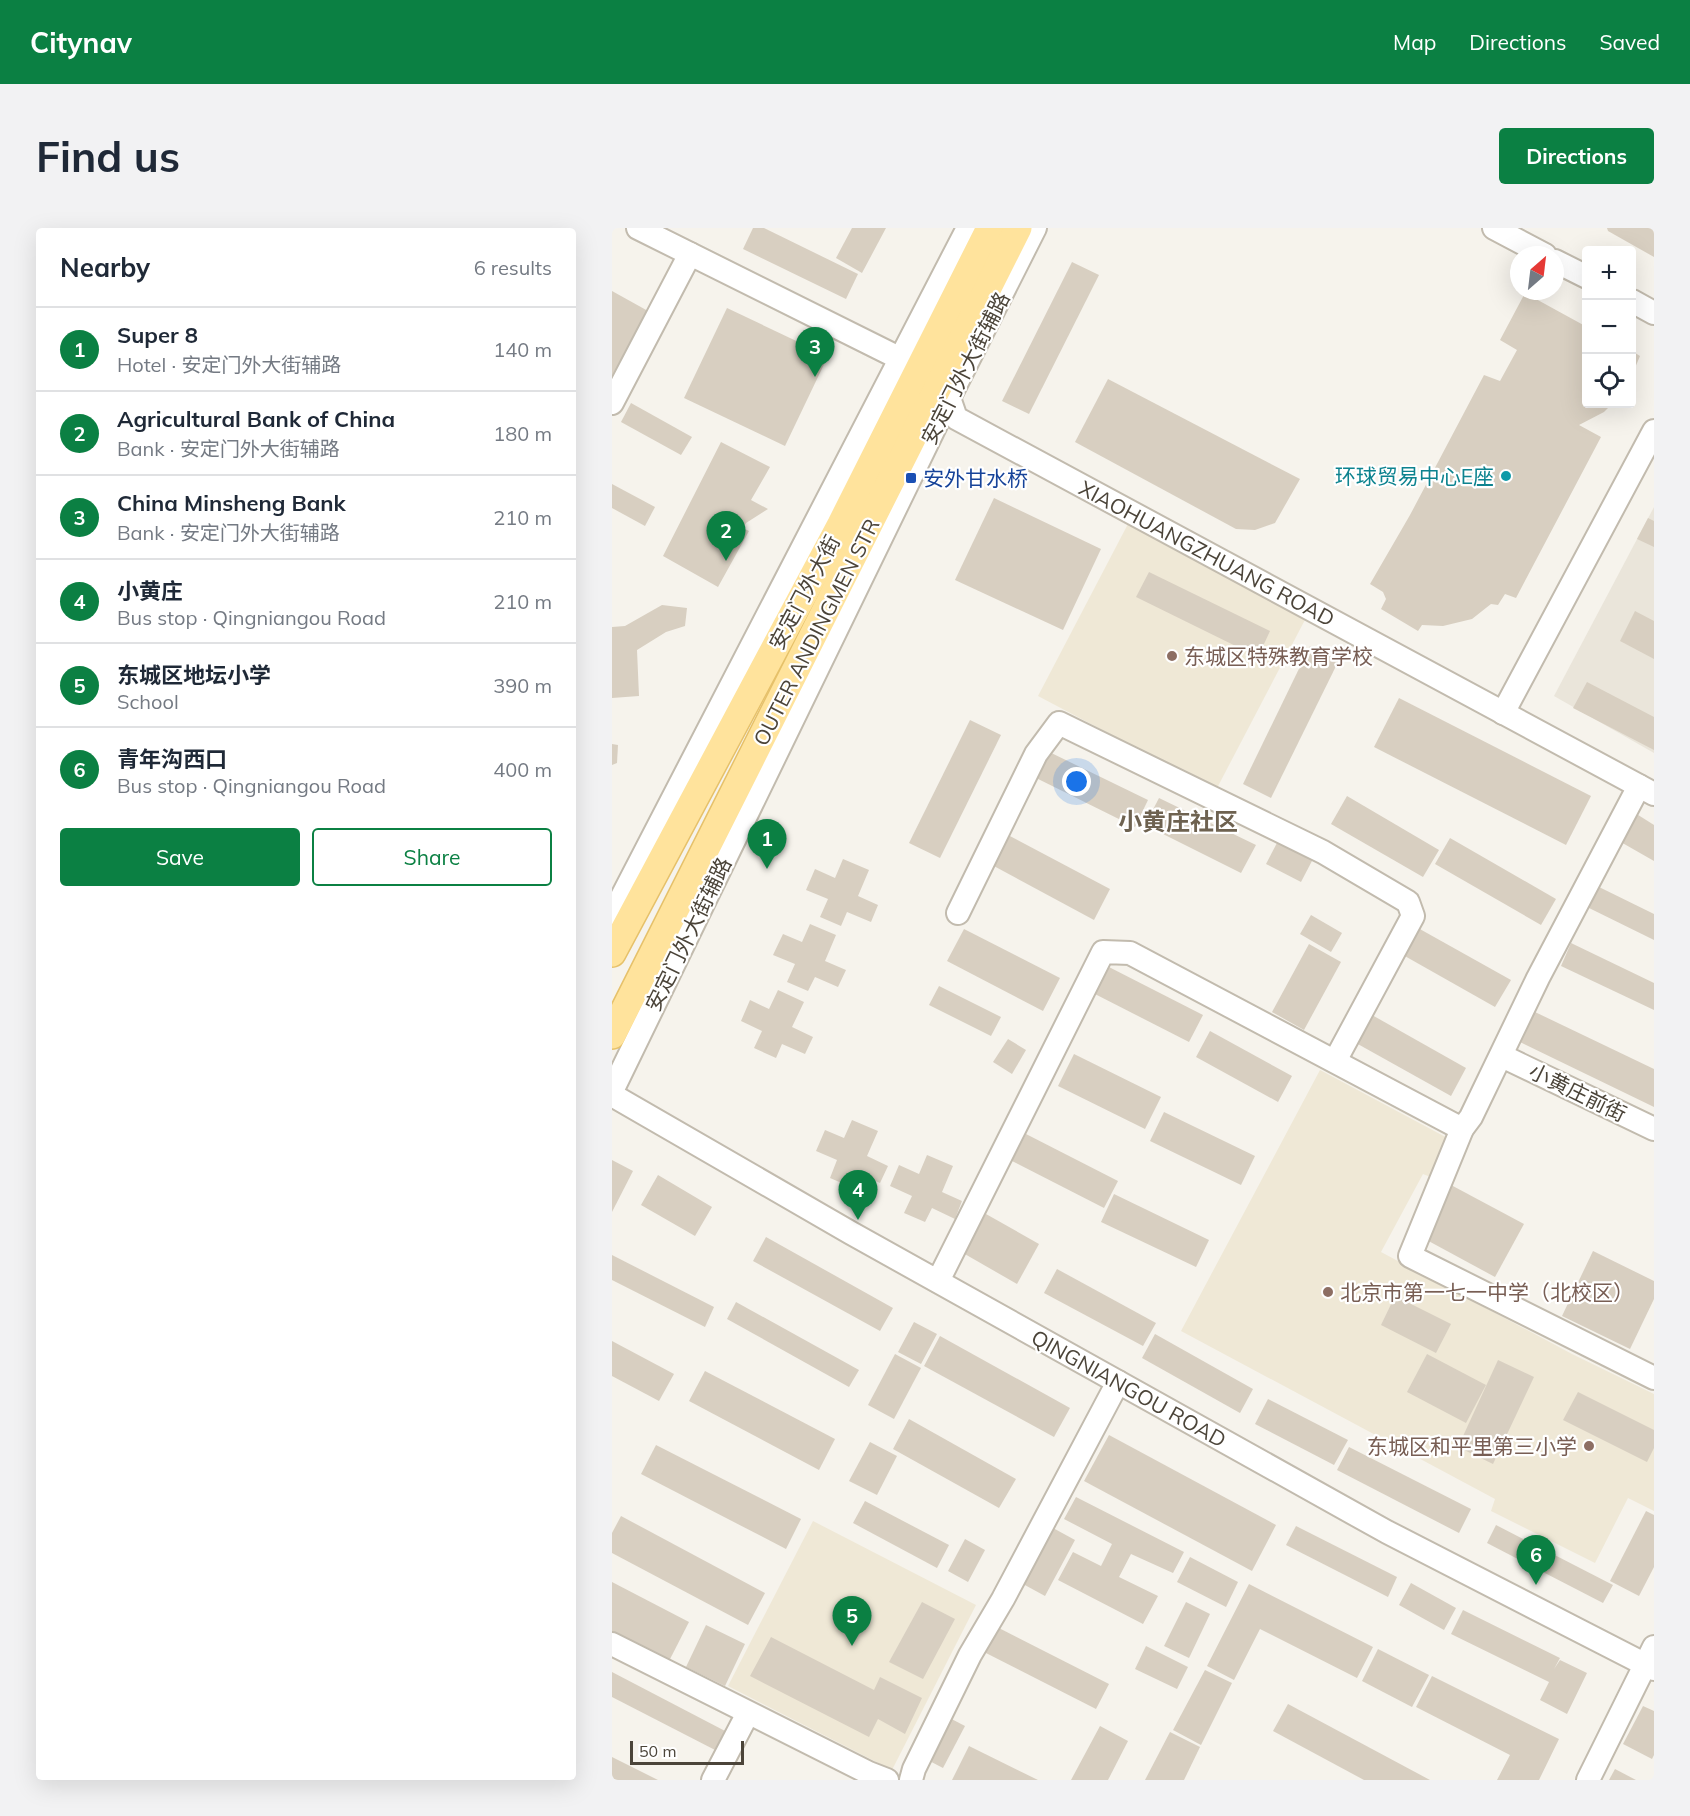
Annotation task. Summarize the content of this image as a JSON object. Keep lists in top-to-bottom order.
{
  "streets": {
    "main road": ["安定门外大街", "OUTER ANDINGMEN STR"],
    "street": [
      "安定门外大街辅路",
      "XIAOHUANGZHUANG ROAD",
      "小黄庄前街",
      "QINGNIANGOU ROAD"
    ]
  },
  "crossings": [
    ["安定门外大街辅路", "XIAOHUANGZHUANG ROAD"],
    ["安定门外大街辅路", "安定门外大街"],
    ["安定门外大街辅路", "OUTER ANDINGMEN STR"],
    ["安定门外大街辅路", "QINGNIANGOU ROAD"],
    ["XIAOHUANGZHUANG ROAD", "安定门外大街"],
    ["XIAOHUANGZHUANG ROAD", "OUTER ANDINGMEN STR"],
    ["安定门外大街", "OUTER ANDINGMEN STR"]
  ],
  "districts": ["小黄庄社区"],
  "places": {
    "other": [
      "环球贸易中心E座",
      "东城区特殊教育学校",
      "北京市第一七一中学（北校区）",
      "东城区和平里第三小学"
    ],
    "transit": ["安外甘水桥"]
  },
  "scale_bar": "50 m",
  "north": "top right",
  "page": {
    "header": "Citynav",
    "nav": ["Map", "Directions", "Saved"],
    "buttons": [
      "Directions",
      ["Save", "Share"]
    ],
    "title": "Find us",
    "heading": ["Nearby", "6 results"],
    "map_buttons": ["+", "−"],
    "list": [
      {
        "mark": "1",
        "name": "Super 8",
        "note": "Hotel · 安定门外大街辅路",
        "value": "140 m"
      },
      {
        "mark": "2",
        "name": "Agricultural Bank of China",
        "note": "Bank · 安定门外大街辅路",
        "value": "180 m"
      },
      {
        "mark": "3",
        "name": "China Minsheng Bank",
        "note": "Bank · 安定门外大街辅路",
        "value": "210 m"
      },
      {
        "mark": "4",
        "name": "小黄庄",
        "note": "Bus stop · Qingniangou Road",
        "value": "210 m"
      },
      {
        "mark": "5",
        "name": "东城区地坛小学",
        "note": "School",
        "value": "390 m"
      },
      {
        "mark": "6",
        "name": "青年沟西口",
        "note": "Bus stop · Qingniangou Road",
        "value": "400 m"
      }
    ],
    "pins": [
      "3",
      "2",
      "1",
      "4",
      "6",
      "5"
    ],
    "scale": "50 m"
  }
}
